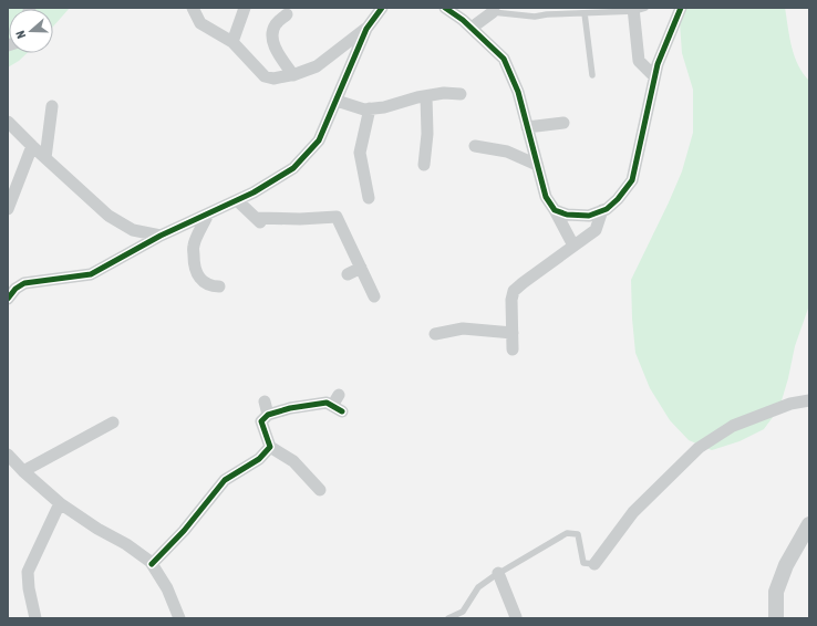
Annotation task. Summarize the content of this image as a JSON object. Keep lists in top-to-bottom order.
{
  "north": "left"
}
